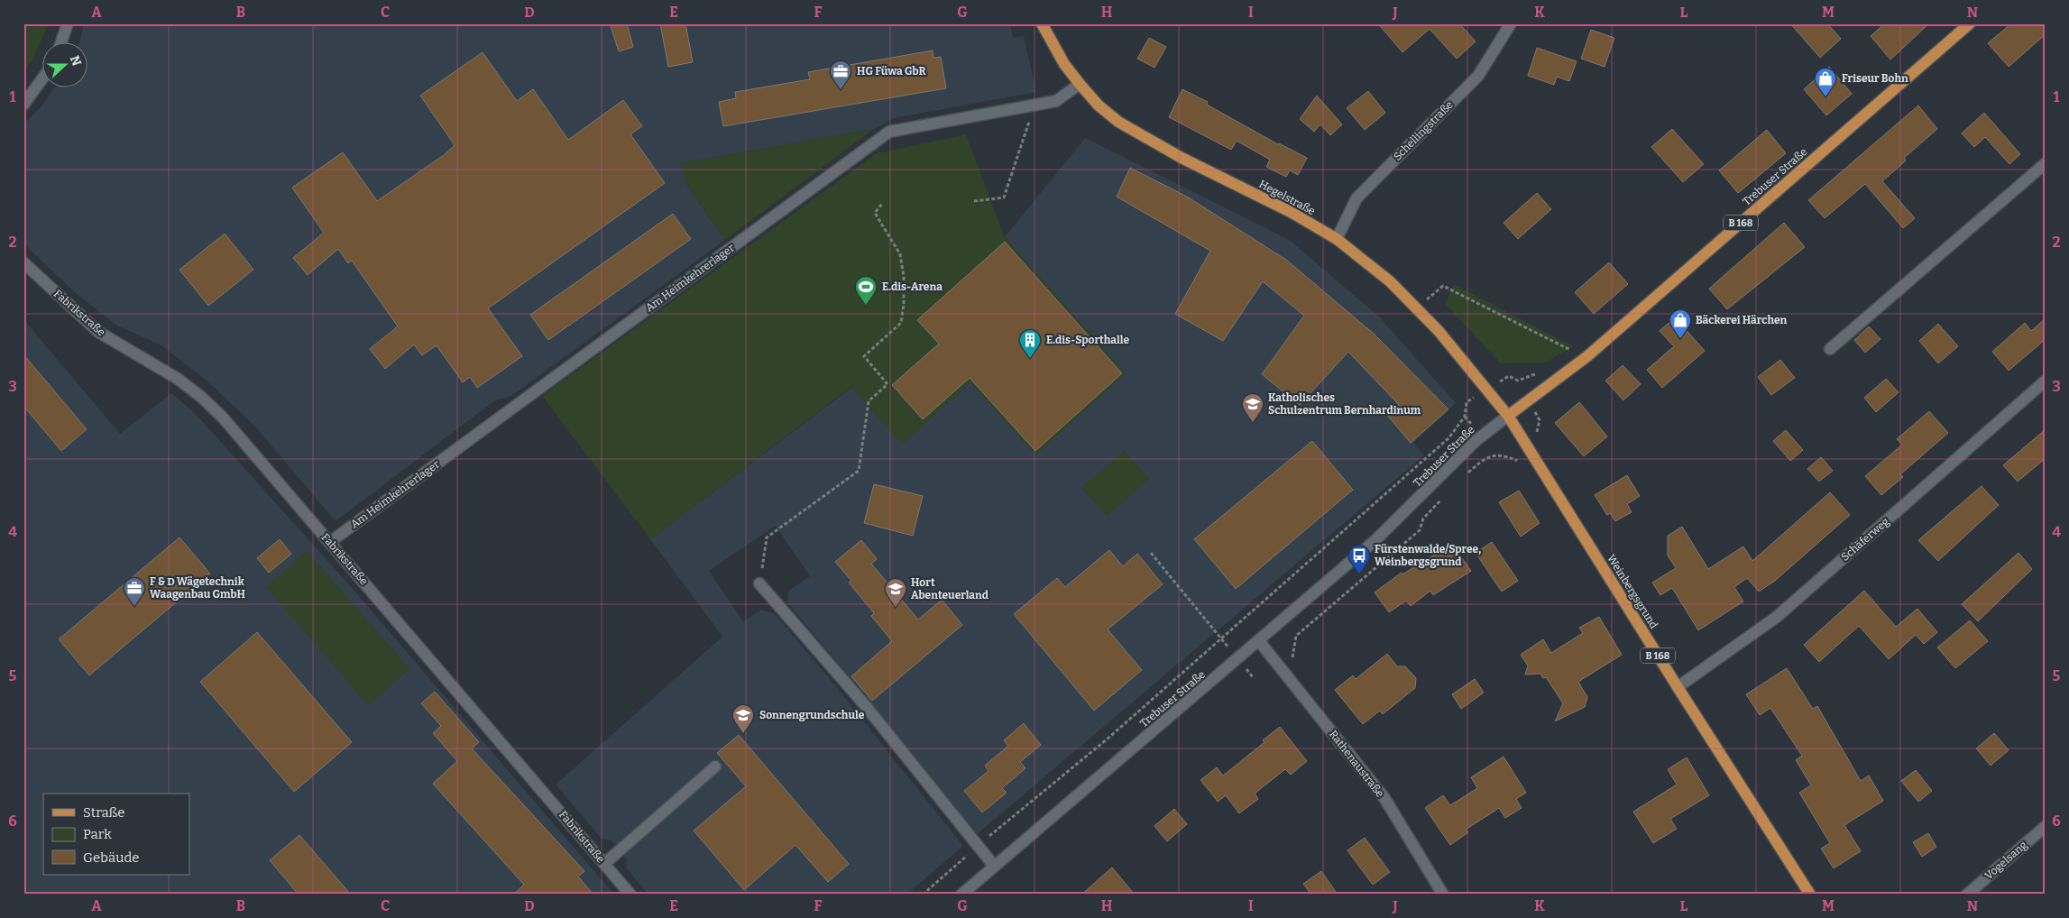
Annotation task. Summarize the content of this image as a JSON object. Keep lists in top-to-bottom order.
{
  "streets": {
    "main road": [
      "Trebuser Straße",
      "Hegelstraße",
      "B 168",
      "Weinbergsgrund"
    ],
    "street": [
      "Schellingstraße",
      "Am Heimkehrerlager",
      "Fabrikstraße",
      "Schäferweg",
      "Rathenaustraße",
      "Vogelsang"
    ]
  },
  "crossings": [
    ["Schellingstraße", "Hegelstraße"],
    ["Trebuser Straße", "Hegelstraße"],
    ["Trebuser Straße", "Weinbergsgrund"],
    ["Trebuser Straße", "Rathenaustraße"],
    ["Hegelstraße", "Am Heimkehrerlager"],
    ["Hegelstraße", "Weinbergsgrund"],
    ["Am Heimkehrerlager", "Fabrikstraße"],
    ["Schäferweg", "Weinbergsgrund"]
  ],
  "places": {
    "office": ["HG Füwa GbR", "F & D Wägetechnik Waagenbau GmbH"],
    "shop": ["Friseur Bohn", "Bäckerei Härchen"],
    "sports": ["E.dis-Arena"],
    "building": ["E.dis-Sporthalle"],
    "school or university": ["Katholisches Schulzentrum Bernhardinum", "Hort Abenteuerland", "Sonnengrundschule"],
    "bus stop": ["Fürstenwalde/Spree, Weinbergsgrund"]
  },
  "legend": ["Straße", "Park", "Gebäude"],
  "north": "right",
  "grid": {
    "columns": [
      "A",
      "B",
      "C",
      "D",
      "E",
      "F",
      "G",
      "H",
      "I",
      "J",
      "K",
      "L",
      "M",
      "N"
    ],
    "rows": [
      "1",
      "2",
      "3",
      "4",
      "5",
      "6"
    ]
  }
}
